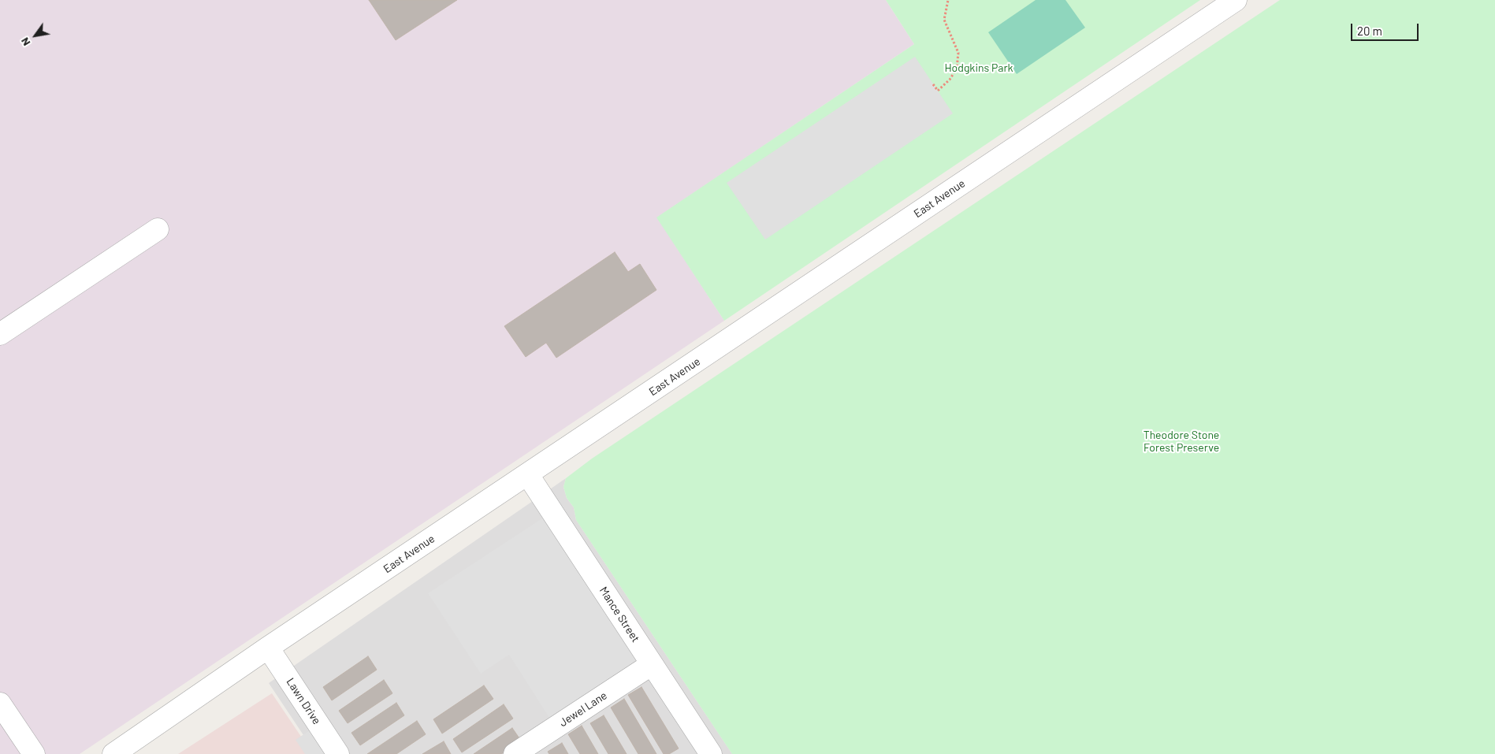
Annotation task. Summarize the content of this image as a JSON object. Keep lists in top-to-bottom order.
{
  "streets": {
    "street": [
      "East Avenue",
      "Mance Street",
      "Lawn Drive",
      "Jewel Lane"
    ]
  },
  "crossings": [
    ["East Avenue", "Mance Street"],
    ["East Avenue", "Lawn Drive"],
    ["Mance Street", "Jewel Lane"]
  ],
  "parks": ["Hodgkins Park", "Theodore Stone Forest Preserve"],
  "scale_bar": "20 m",
  "north": "bottom left"
}
